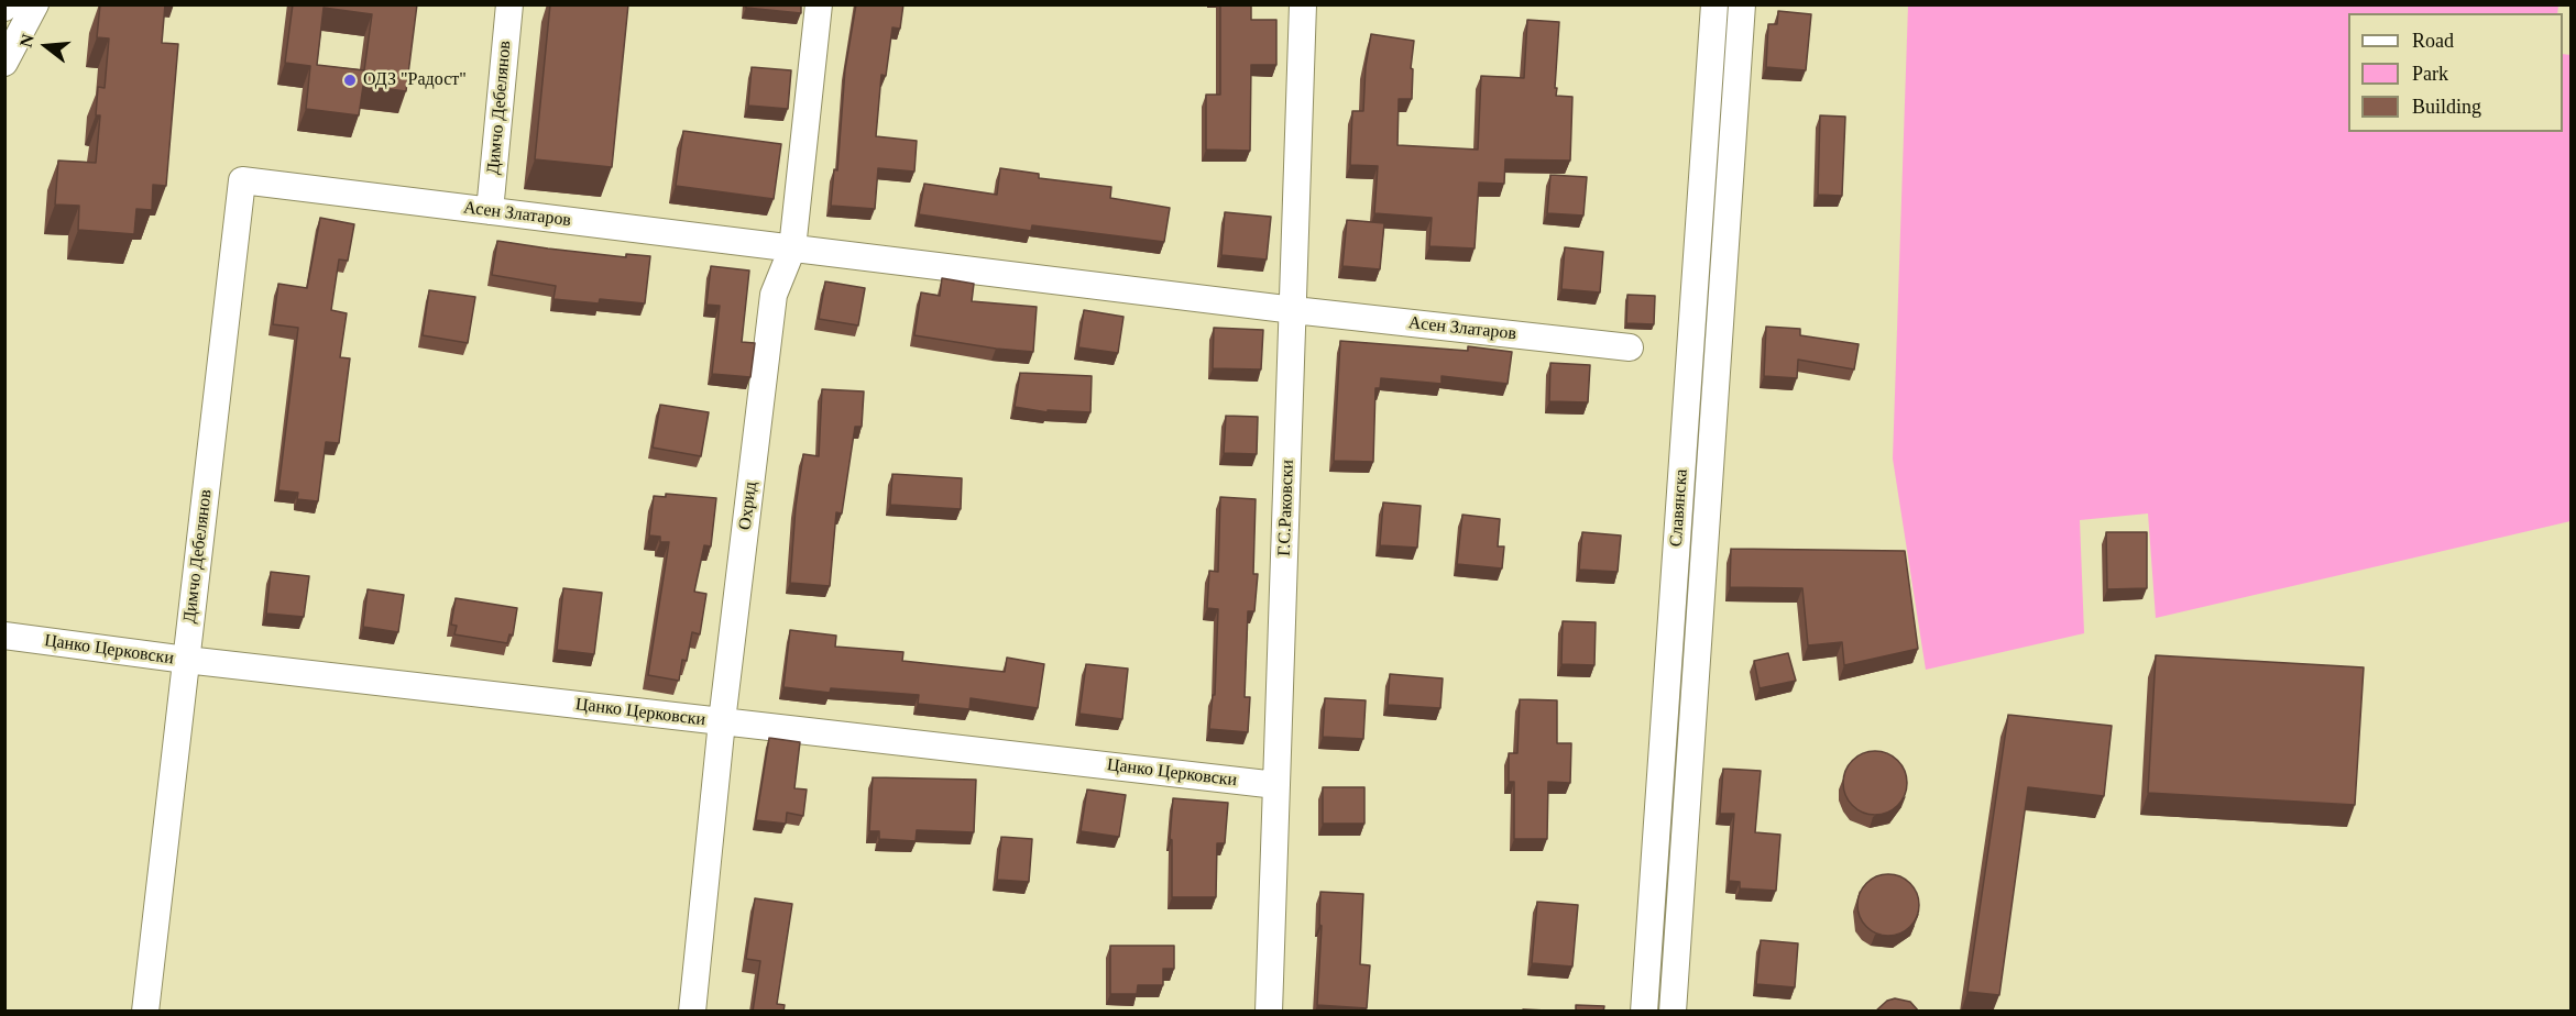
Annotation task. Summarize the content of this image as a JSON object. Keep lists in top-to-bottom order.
{
  "streets": {
    "street": [
      "Димчо Дебелянов",
      "Асен Златаров",
      "Охрид",
      "Г.С.Раковски",
      "Славянска",
      "Цанко Церковски"
    ]
  },
  "crossings": [
    ["Димчо Дебелянов", "Асен Златаров"],
    ["Димчо Дебелянов", "Цанко Церковски"],
    ["Асен Златаров", "Охрид"],
    ["Асен Златаров", "Г.С.Раковски"],
    ["Охрид", "Цанко Церковски"],
    ["Г.С.Раковски", "Цанко Церковски"]
  ],
  "places": ["ОДЗ \"Радост\""],
  "legend": ["Road", "Park", "Building"],
  "north": "left"
}
